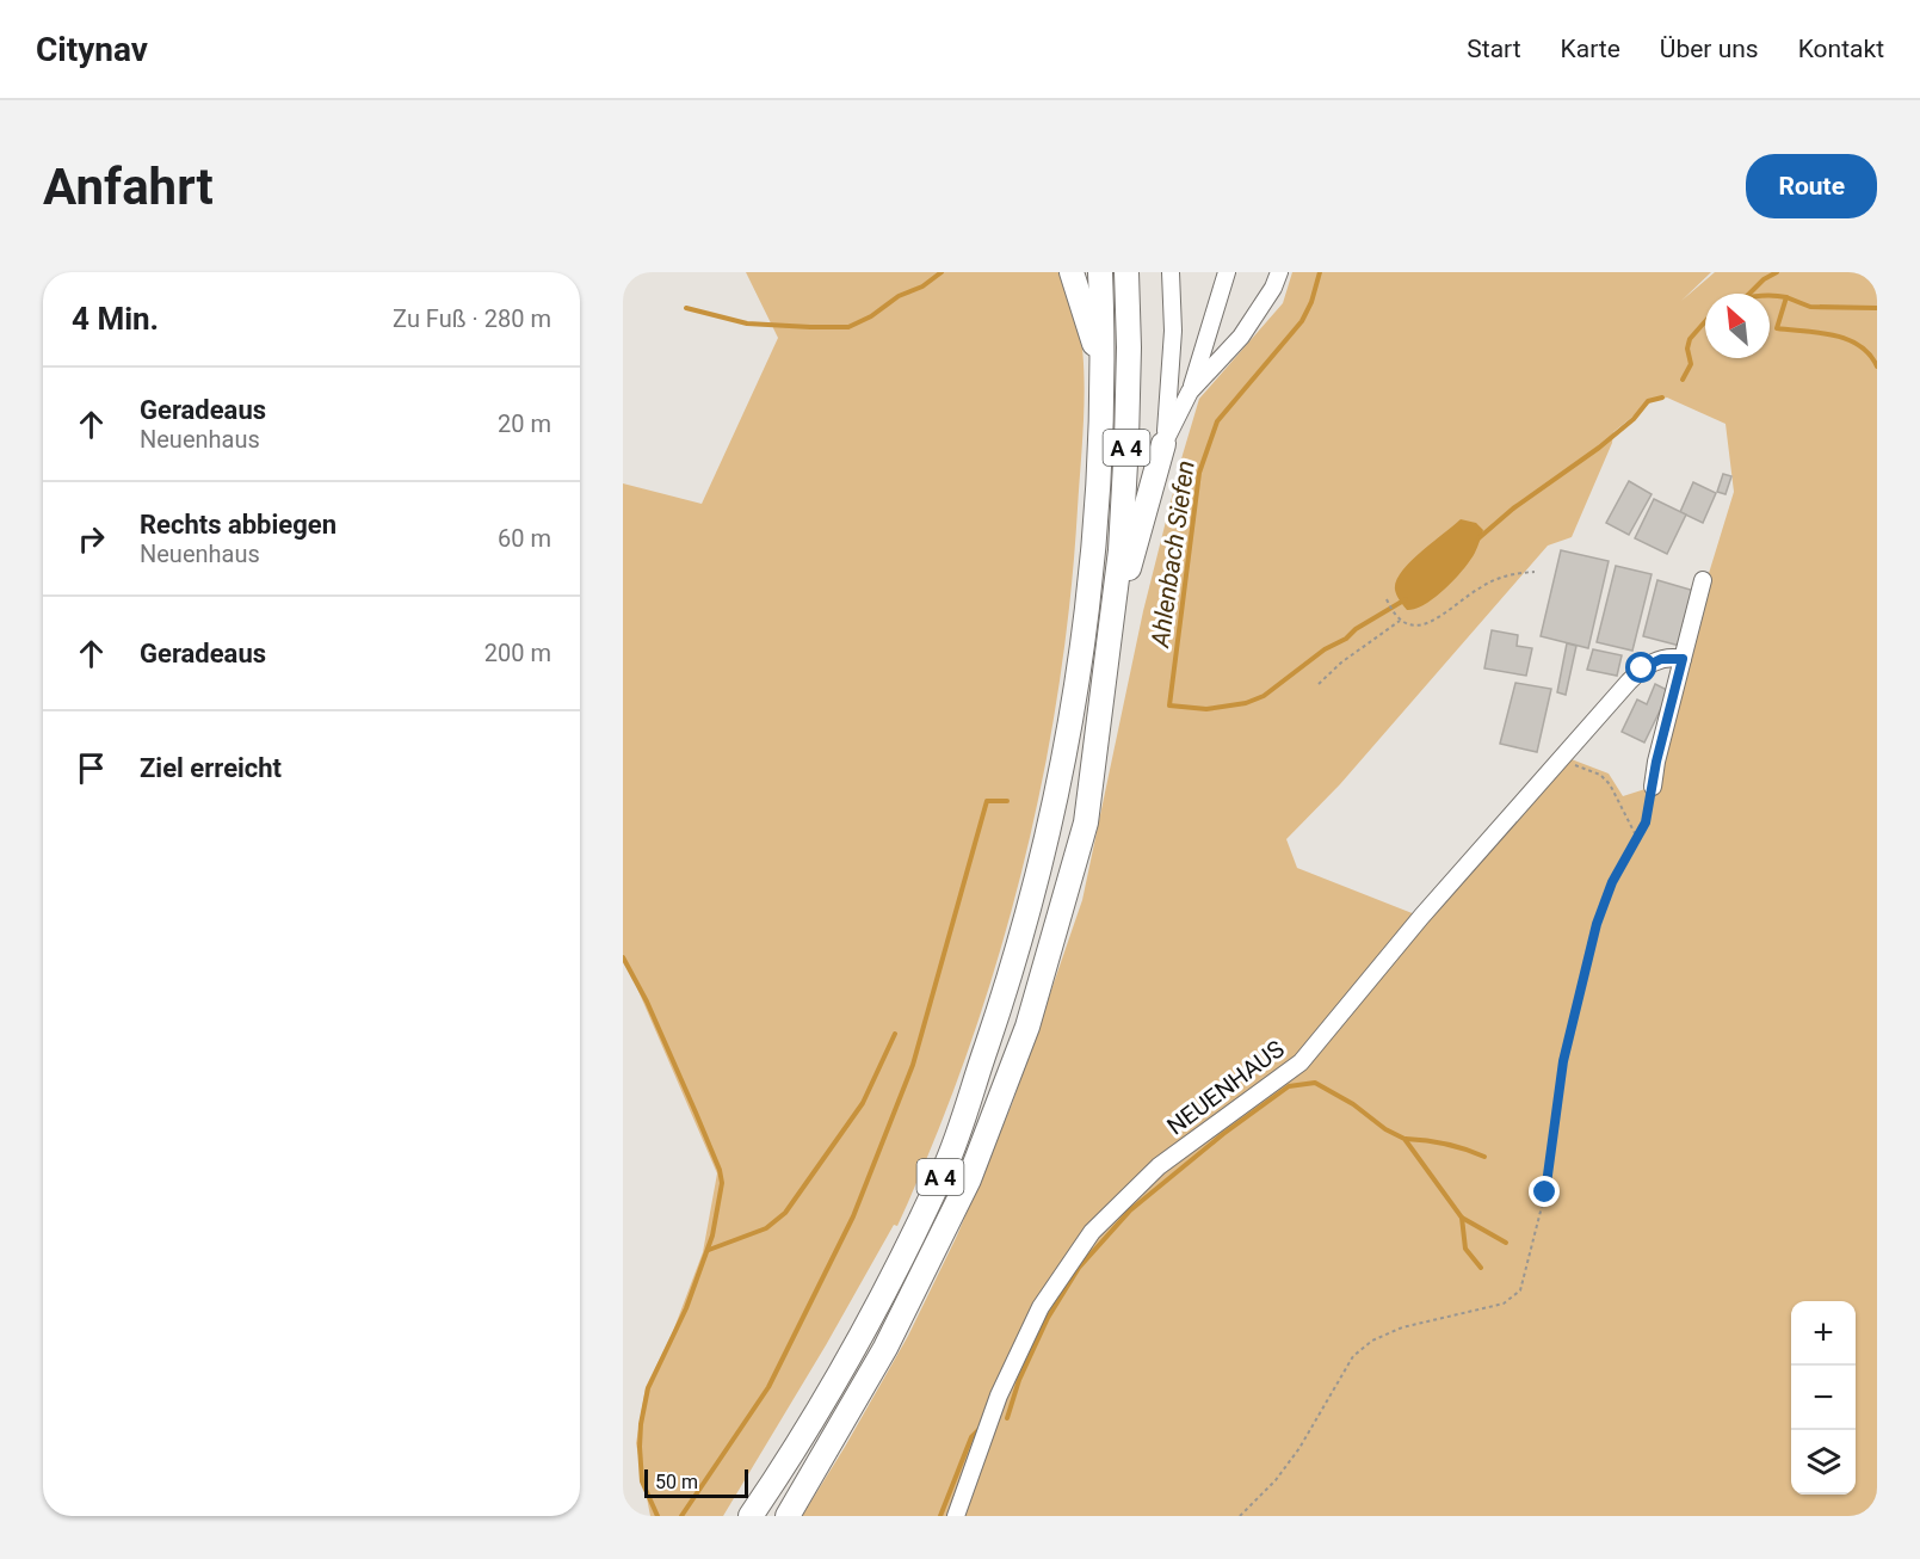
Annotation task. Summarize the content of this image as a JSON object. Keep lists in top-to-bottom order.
{
  "streets": {
    "highway": ["A 4"],
    "street": ["NEUENHAUS"]
  },
  "water": ["Ahlenbach Siefen"],
  "scale_bar": "50 m",
  "north": "top left",
  "page": {
    "header": "Citynav",
    "nav": [
      "Start",
      "Karte",
      "Über uns",
      "Kontakt"
    ],
    "buttons": "Route",
    "title": "Anfahrt",
    "heading": ["4 Min.", "Zu Fuß · 280 m"],
    "list": [
      ["Geradeaus", "Neuenhaus", "20 m"],
      ["Rechts abbiegen", "Neuenhaus", "60 m"],
      ["Geradeaus", "200 m"],
      "Ziel erreicht"
    ],
    "map_buttons": ["+", "−"],
    "scale": "50 m"
  }
}
